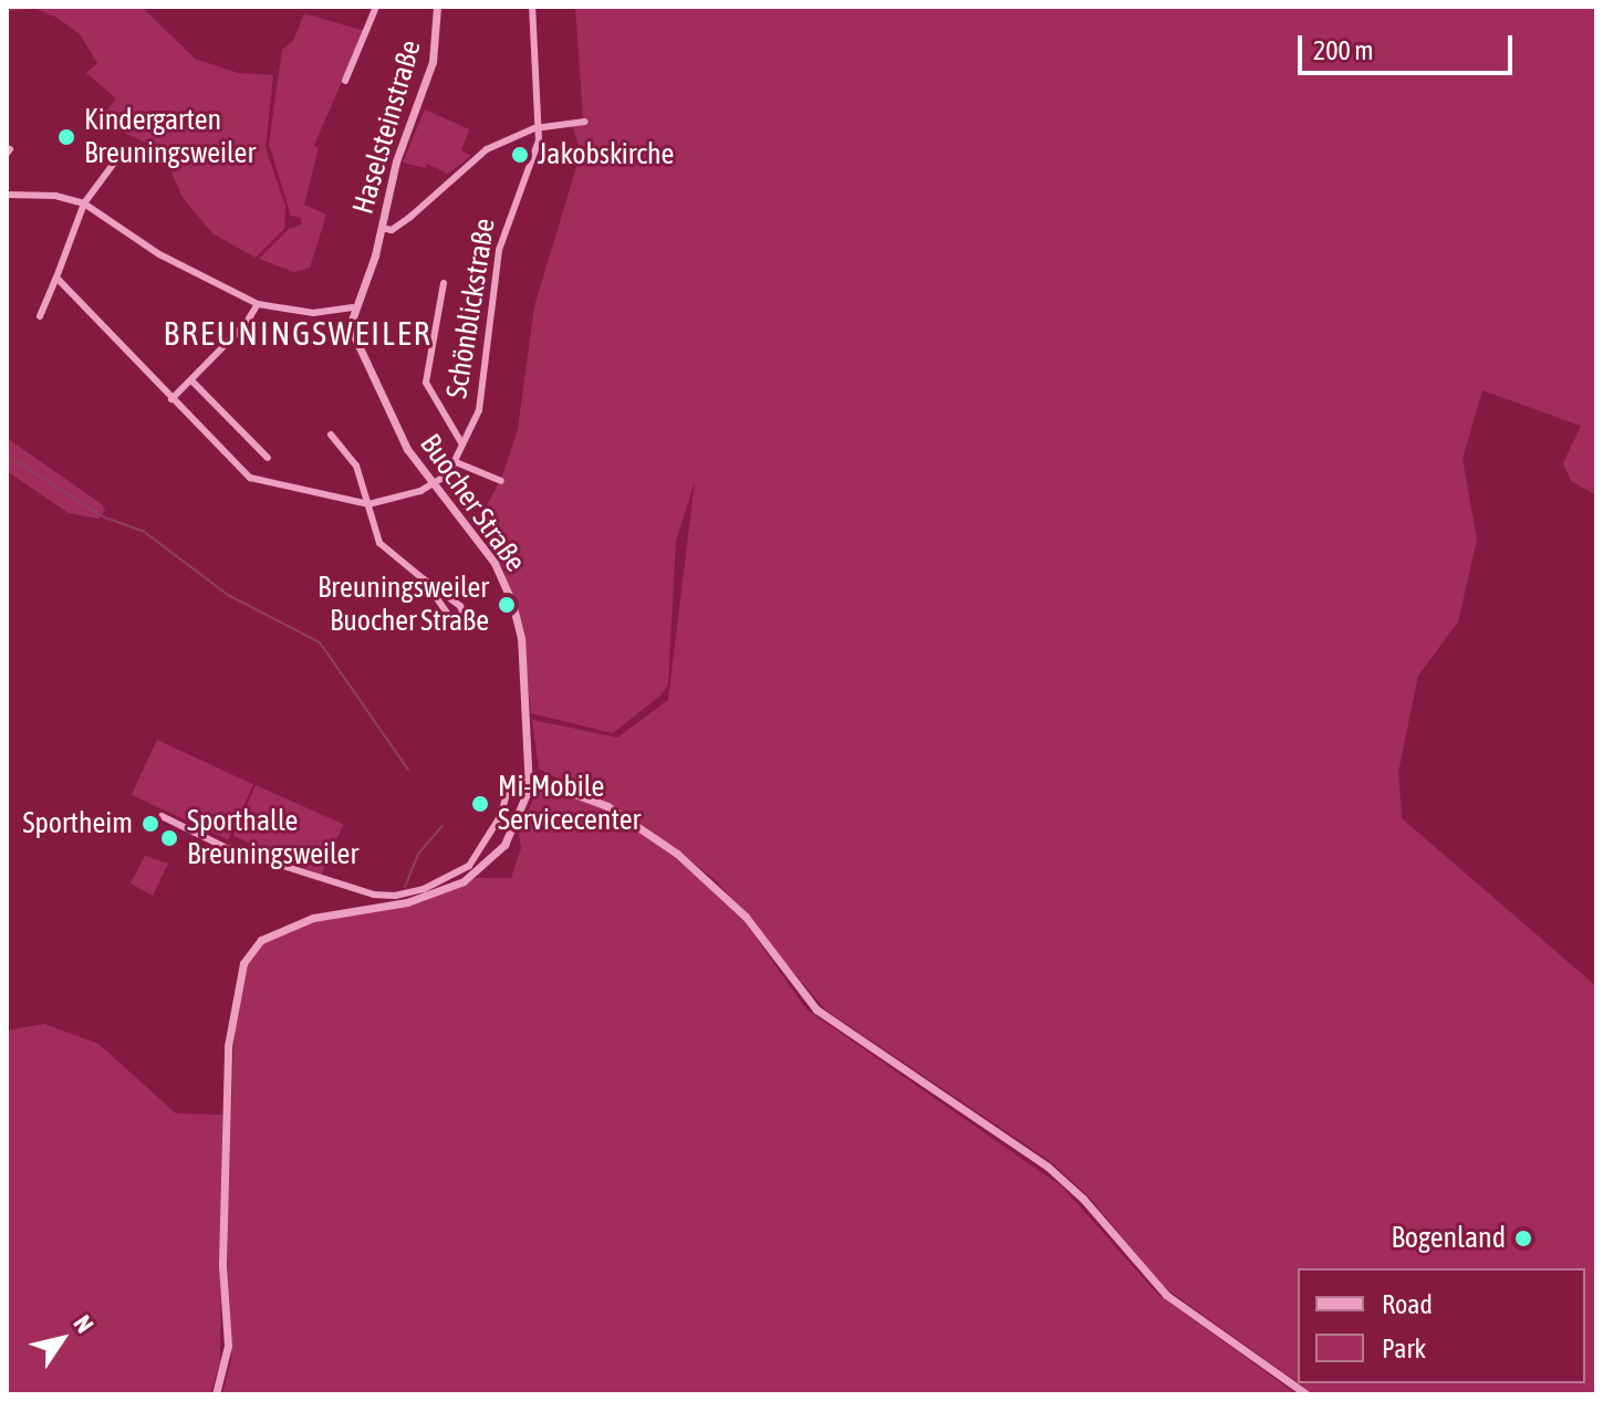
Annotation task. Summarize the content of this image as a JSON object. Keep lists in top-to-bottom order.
{
  "streets": {
    "street": ["Haselsteinstraße", "Schönblickstraße", "Buocher Straße"]
  },
  "crossings": [
    ["Haselsteinstraße", "Buocher Straße"],
    ["Schönblickstraße", "Buocher Straße"]
  ],
  "districts": ["BREUNINGSWEILER"],
  "places": [
    "Kindergarten Breuningsweiler",
    "Jakobskirche",
    "Breuningsweiler Buocher Straße",
    "Mi-Mobile Servicecenter",
    "Sportheim",
    "Sporthalle Breuningsweiler",
    "Bogenland"
  ],
  "legend": ["Road", "Park"],
  "scale_bar": "200 m",
  "north": "top right"
}
